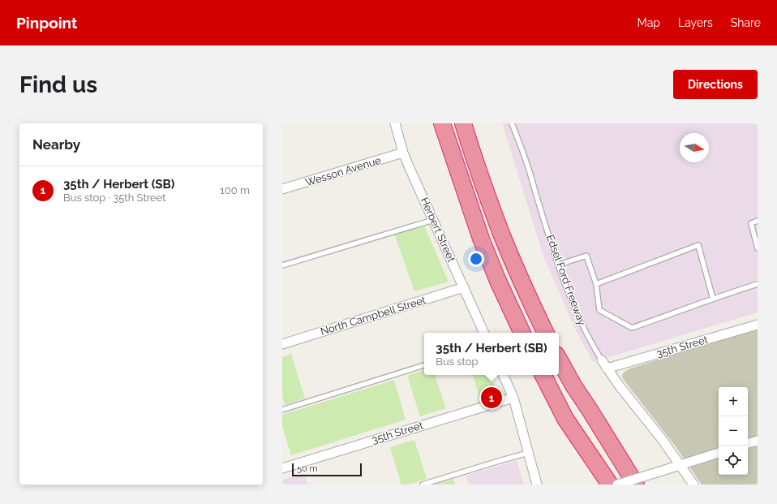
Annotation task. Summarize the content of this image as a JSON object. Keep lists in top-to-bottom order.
{
  "streets": {
    "street": [
      "Wesson Avenue",
      "Herbert Street",
      "Edsel Ford Freeway",
      "North Campbell Street",
      "35th Street"
    ]
  },
  "crossings": [
    ["Wesson Avenue", "Herbert Street"],
    ["Herbert Street", "North Campbell Street"],
    ["Edsel Ford Freeway", "35th Street"]
  ],
  "scale_bar": "50 m",
  "north": "right",
  "page": {
    "header": "Pinpoint",
    "nav": ["Map", "Layers", "Share"],
    "buttons": "Directions",
    "title": "Find us",
    "heading": "Nearby",
    "list": [
      {
        "mark": "1",
        "name": "35th / Herbert (SB)",
        "note": "Bus stop · 35th Street",
        "value": "100 m"
      }
    ],
    "popup": ["35th / Herbert (SB)", "Bus stop"],
    "pins": "1",
    "map_buttons": ["+", "−"],
    "scale": "50 m"
  }
}
